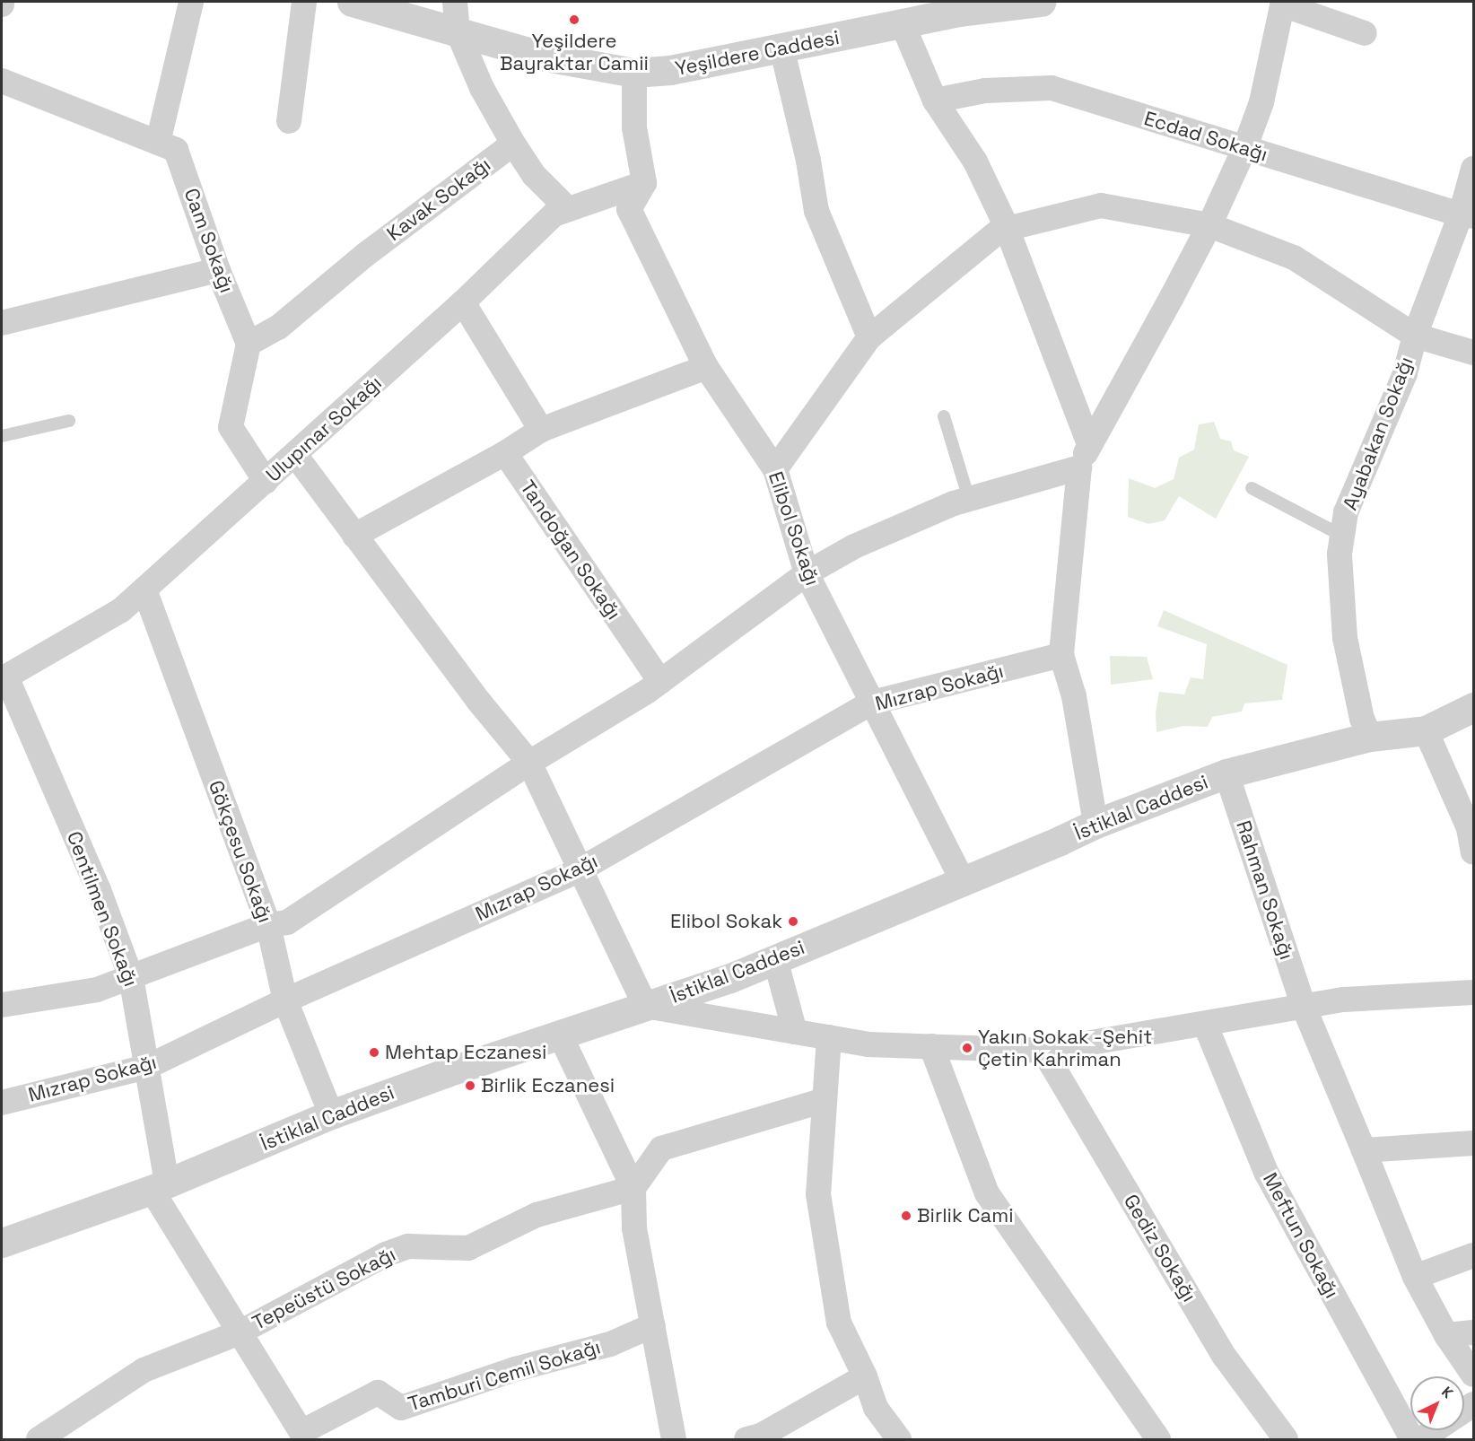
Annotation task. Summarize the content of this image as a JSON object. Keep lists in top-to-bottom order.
{
  "streets": {
    "street": [
      "Yeşildere Caddesi",
      "Ecdad Sokağı",
      "Kavak Sokağı",
      "Cam Sokağı",
      "Ulupınar Sokağı",
      "Ayabakan Sokağı",
      "Elibol Sokağı",
      "Tandoğan Sokağı",
      "Mızrap Sokağı",
      "İstiklal Caddesi",
      "Gökçesu Sokağı",
      "Rahman Sokağı",
      "Centilmen Sokağı",
      "Meftun Sokağı",
      "Gediz Sokağı",
      "Tepeüstü Sokağı",
      "Tamburi Cemil Sokağı"
    ]
  },
  "crossings": [
    ["Yeşildere Caddesi", "Kavak Sokağı"],
    ["Ecdad Sokağı", "Ayabakan Sokağı"],
    ["Kavak Sokağı", "Cam Sokağı"],
    ["Kavak Sokağı", "Ulupınar Sokağı"],
    ["Ulupınar Sokağı", "Elibol Sokağı"],
    ["Ulupınar Sokağı", "Gökçesu Sokağı"],
    ["Ulupınar Sokağı", "Centilmen Sokağı"],
    ["Ayabakan Sokağı", "İstiklal Caddesi"],
    ["Elibol Sokağı", "Mızrap Sokağı"],
    ["Elibol Sokağı", "İstiklal Caddesi"],
    ["Mızrap Sokağı", "Gökçesu Sokağı"],
    ["Mızrap Sokağı", "Centilmen Sokağı"],
    ["İstiklal Caddesi", "Gökçesu Sokağı"],
    ["İstiklal Caddesi", "Rahman Sokağı"],
    ["İstiklal Caddesi", "Centilmen Sokağı"],
    ["İstiklal Caddesi", "Tamburi Cemil Sokağı"],
    ["Centilmen Sokağı", "Tamburi Cemil Sokağı"],
    ["Tepeüstü Sokağı", "Tamburi Cemil Sokağı"]
  ],
  "places": [
    "Yeşildere Bayraktar Camii",
    "Elibol Sokak",
    "Yakın Sokak -Şehit Çetin Kahriman",
    "Mehtap Eczanesi",
    "Birlik Eczanesi",
    "Birlik Cami"
  ],
  "north": "top right"
}
